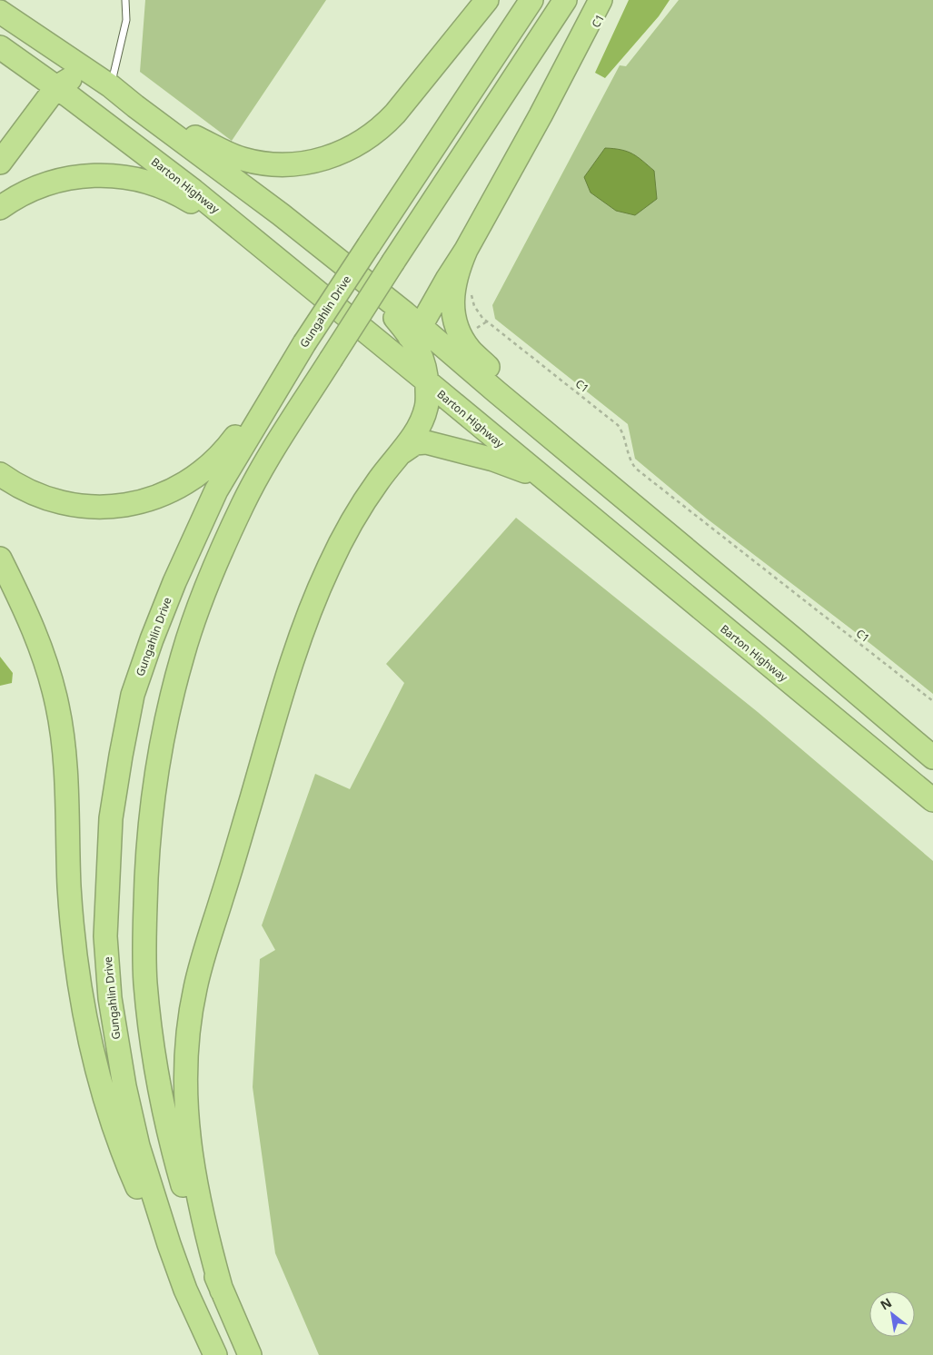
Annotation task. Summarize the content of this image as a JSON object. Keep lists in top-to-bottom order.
{
  "streets": {
    "highway": ["Barton Highway", "Gungahlin Drive"],
    "path": ["C1"]
  },
  "north": "top left"
}
